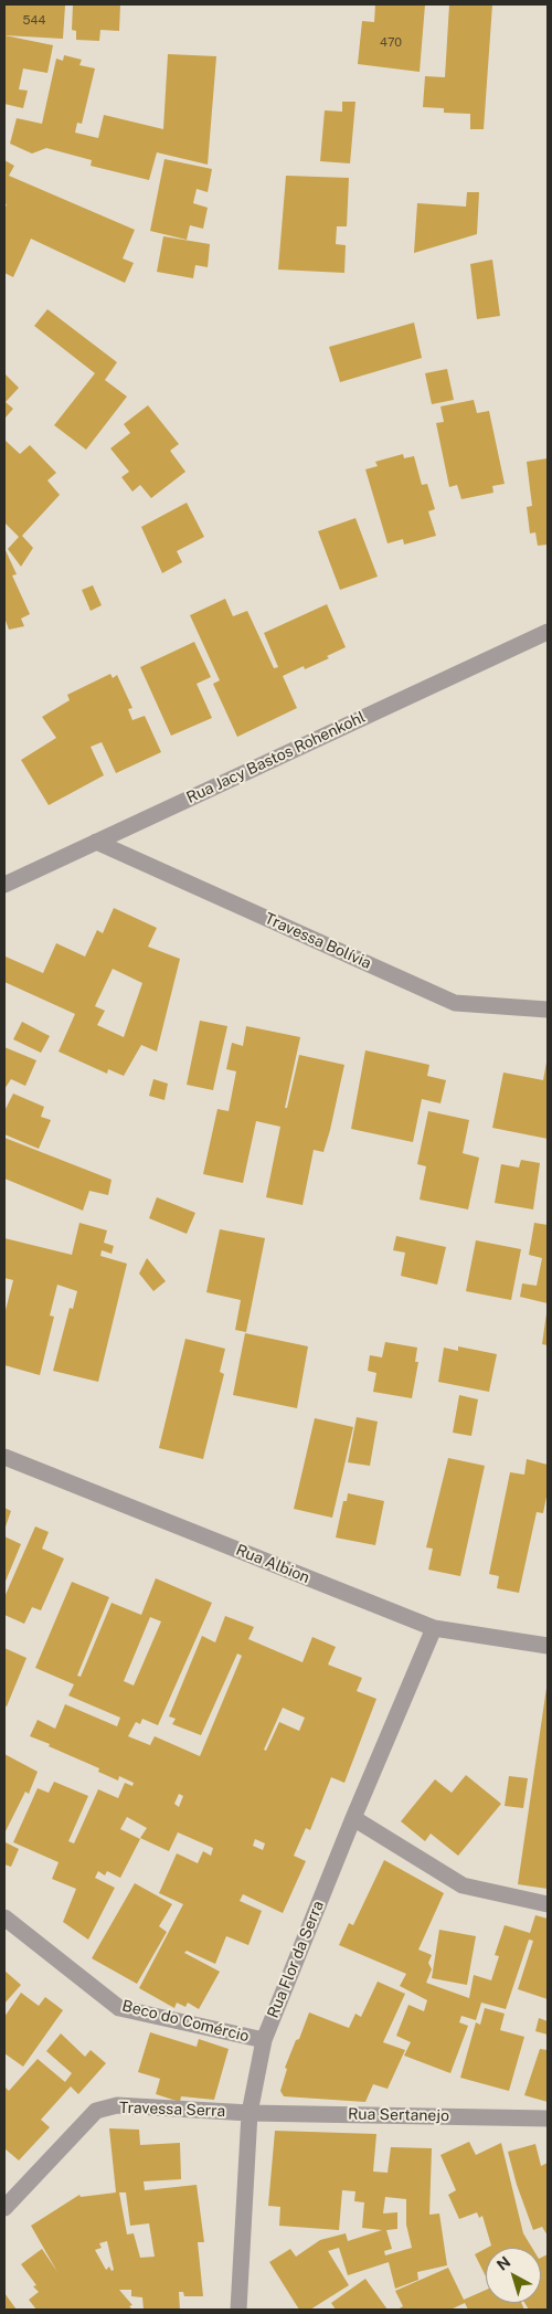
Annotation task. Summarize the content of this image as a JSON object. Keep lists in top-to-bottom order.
{
  "streets": {
    "street": [
      "Rua Jacy Bastos Rohenkohl",
      "Travessa Bolívia",
      "Rua Albion",
      "Rua Flor da Serra",
      "Beco do Comércio",
      "Travessa Serra",
      "Rua Sertanejo"
    ]
  },
  "crossings": [
    ["Rua Jacy Bastos Rohenkohl", "Travessa Bolívia"],
    ["Rua Albion", "Rua Flor da Serra"],
    ["Rua Flor da Serra", "Beco do Comércio"],
    ["Rua Flor da Serra", "Travessa Serra"],
    ["Rua Flor da Serra", "Rua Sertanejo"],
    ["Travessa Serra", "Rua Sertanejo"]
  ],
  "house_numbers": ["544", "470"],
  "north": "top left"
}
